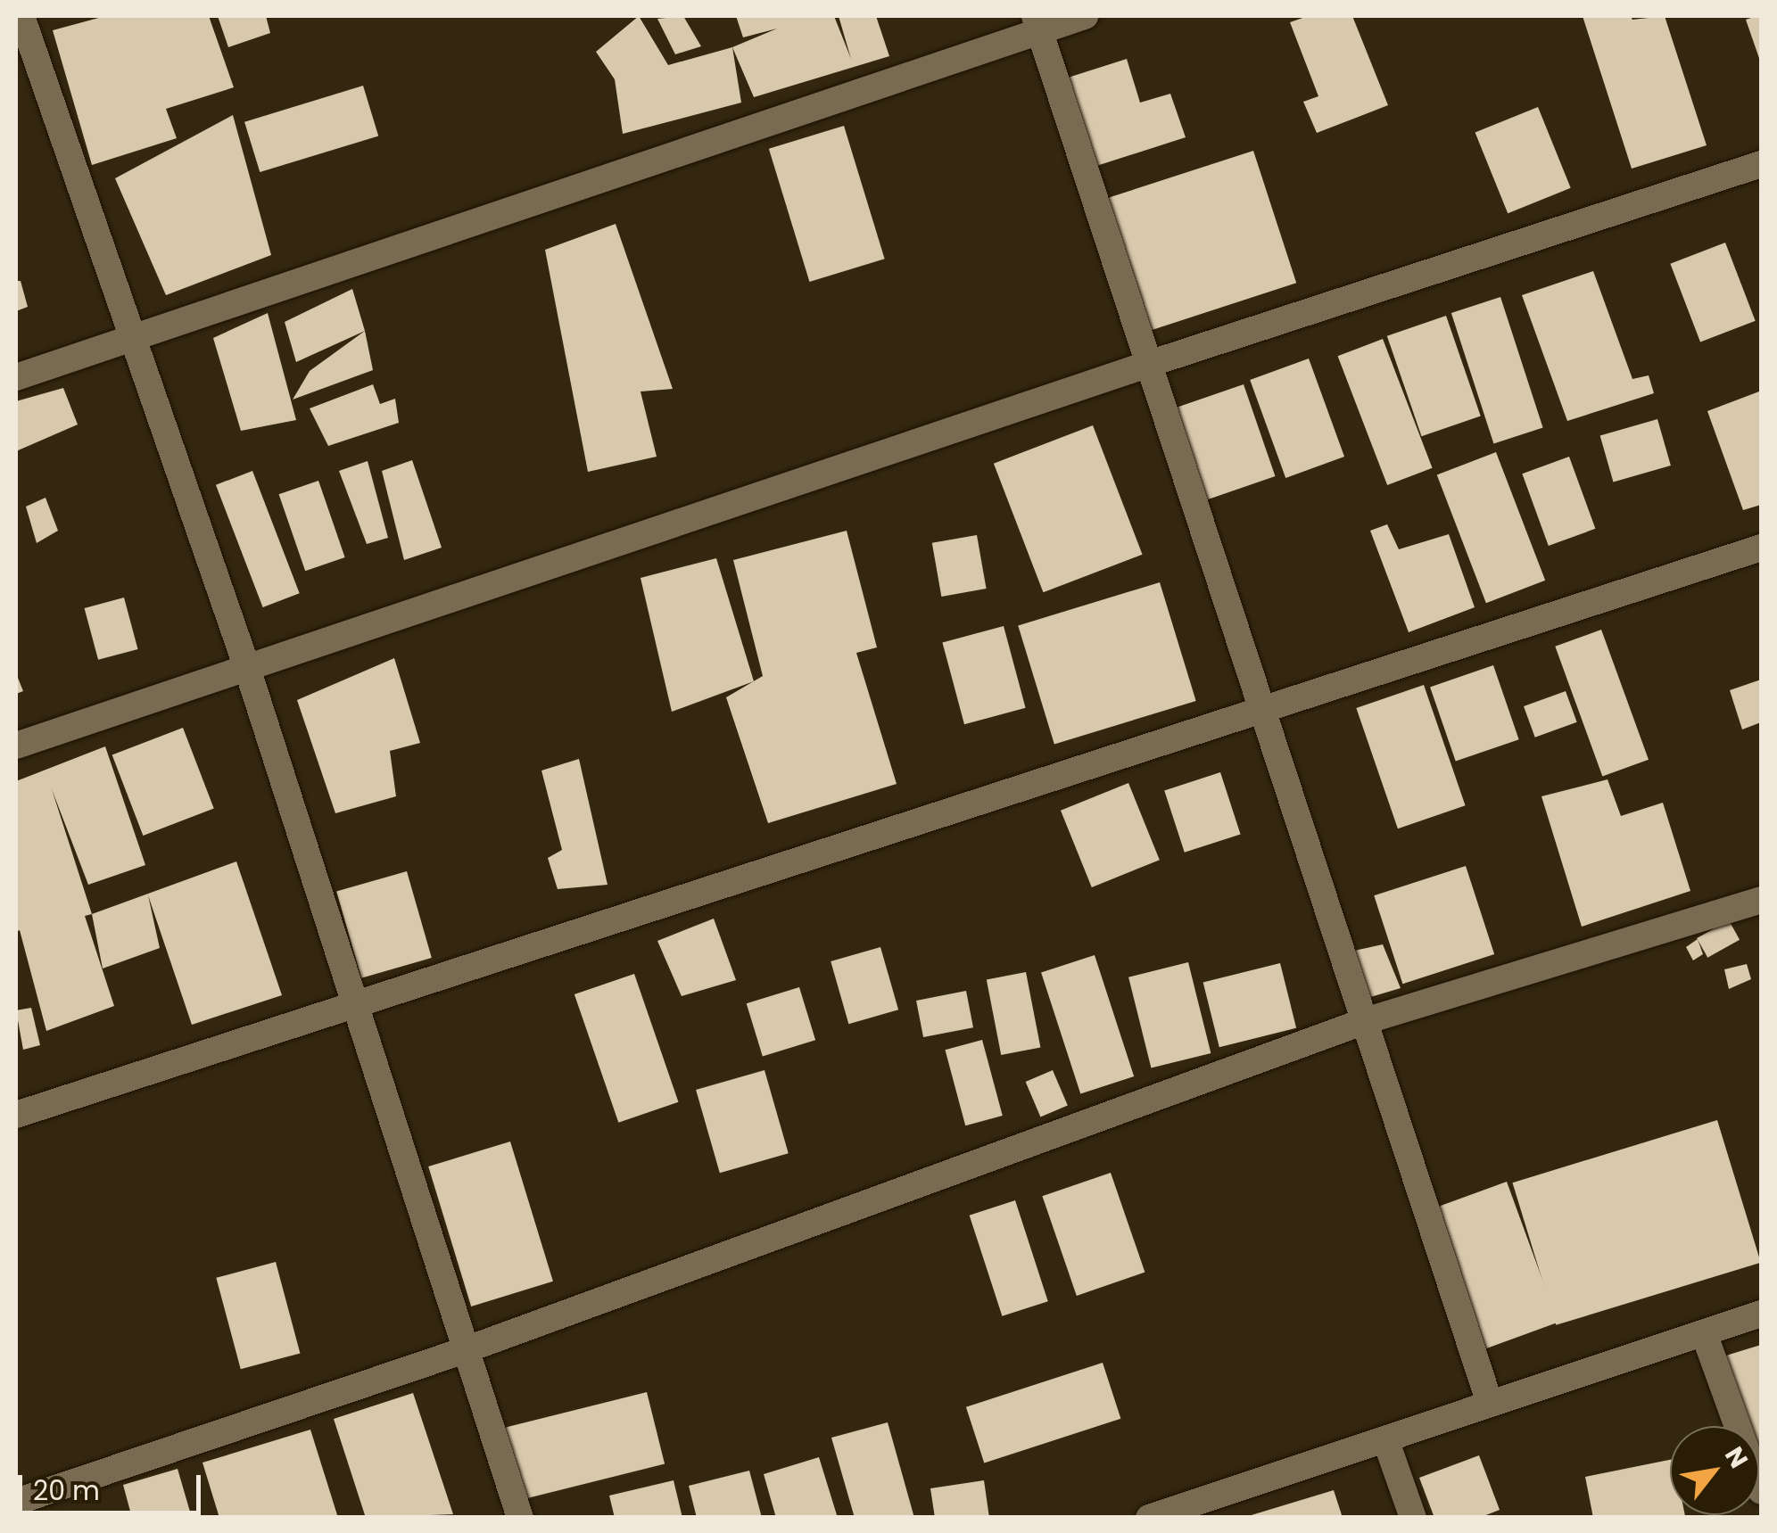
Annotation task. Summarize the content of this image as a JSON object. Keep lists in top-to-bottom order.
{
  "scale_bar": "20 m",
  "north": "top right"
}
